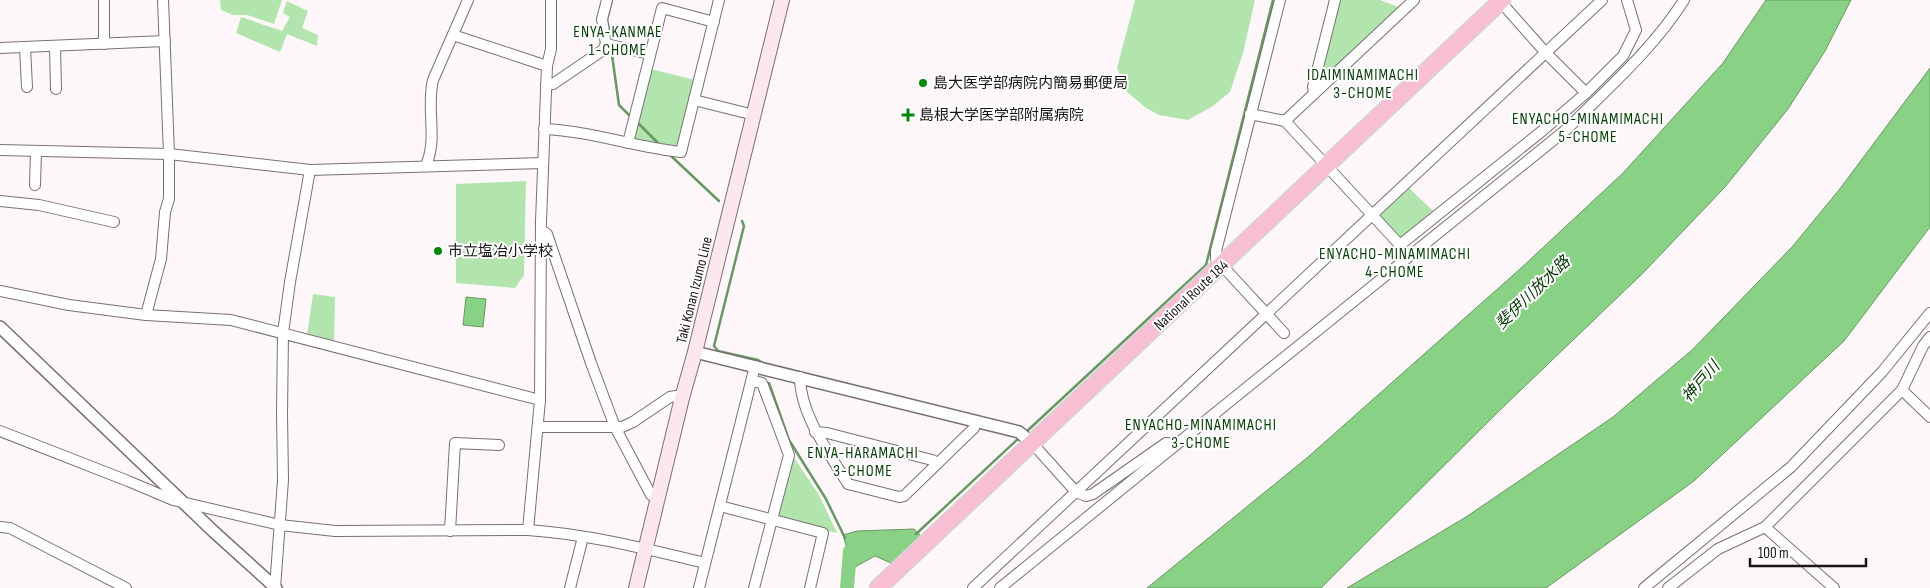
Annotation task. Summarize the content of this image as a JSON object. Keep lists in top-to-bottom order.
{
  "streets": {
    "highway": ["National Route 184"],
    "main road": ["Taki Konan Izumo Line"]
  },
  "districts": [
    "ENYA-KANMAE 1-CHOME",
    "IDAIMINAMIMACHI 3-CHOME",
    "ENYACHO-MINAMIMACHI 5-CHOME",
    "ENYACHO-MINAMIMACHI 4-CHOME",
    "ENYACHO-MINAMIMACHI 3-CHOME",
    "ENYA-HARAMACHI 3-CHOME"
  ],
  "water": ["斐伊川放水路", "神戸川"],
  "places": {
    "other": ["島大医学部病院内簡易郵便局", "市立塩冶小学校"],
    "health": ["島根大学医学部附属病院"]
  },
  "scale_bar": "100 m"
}
